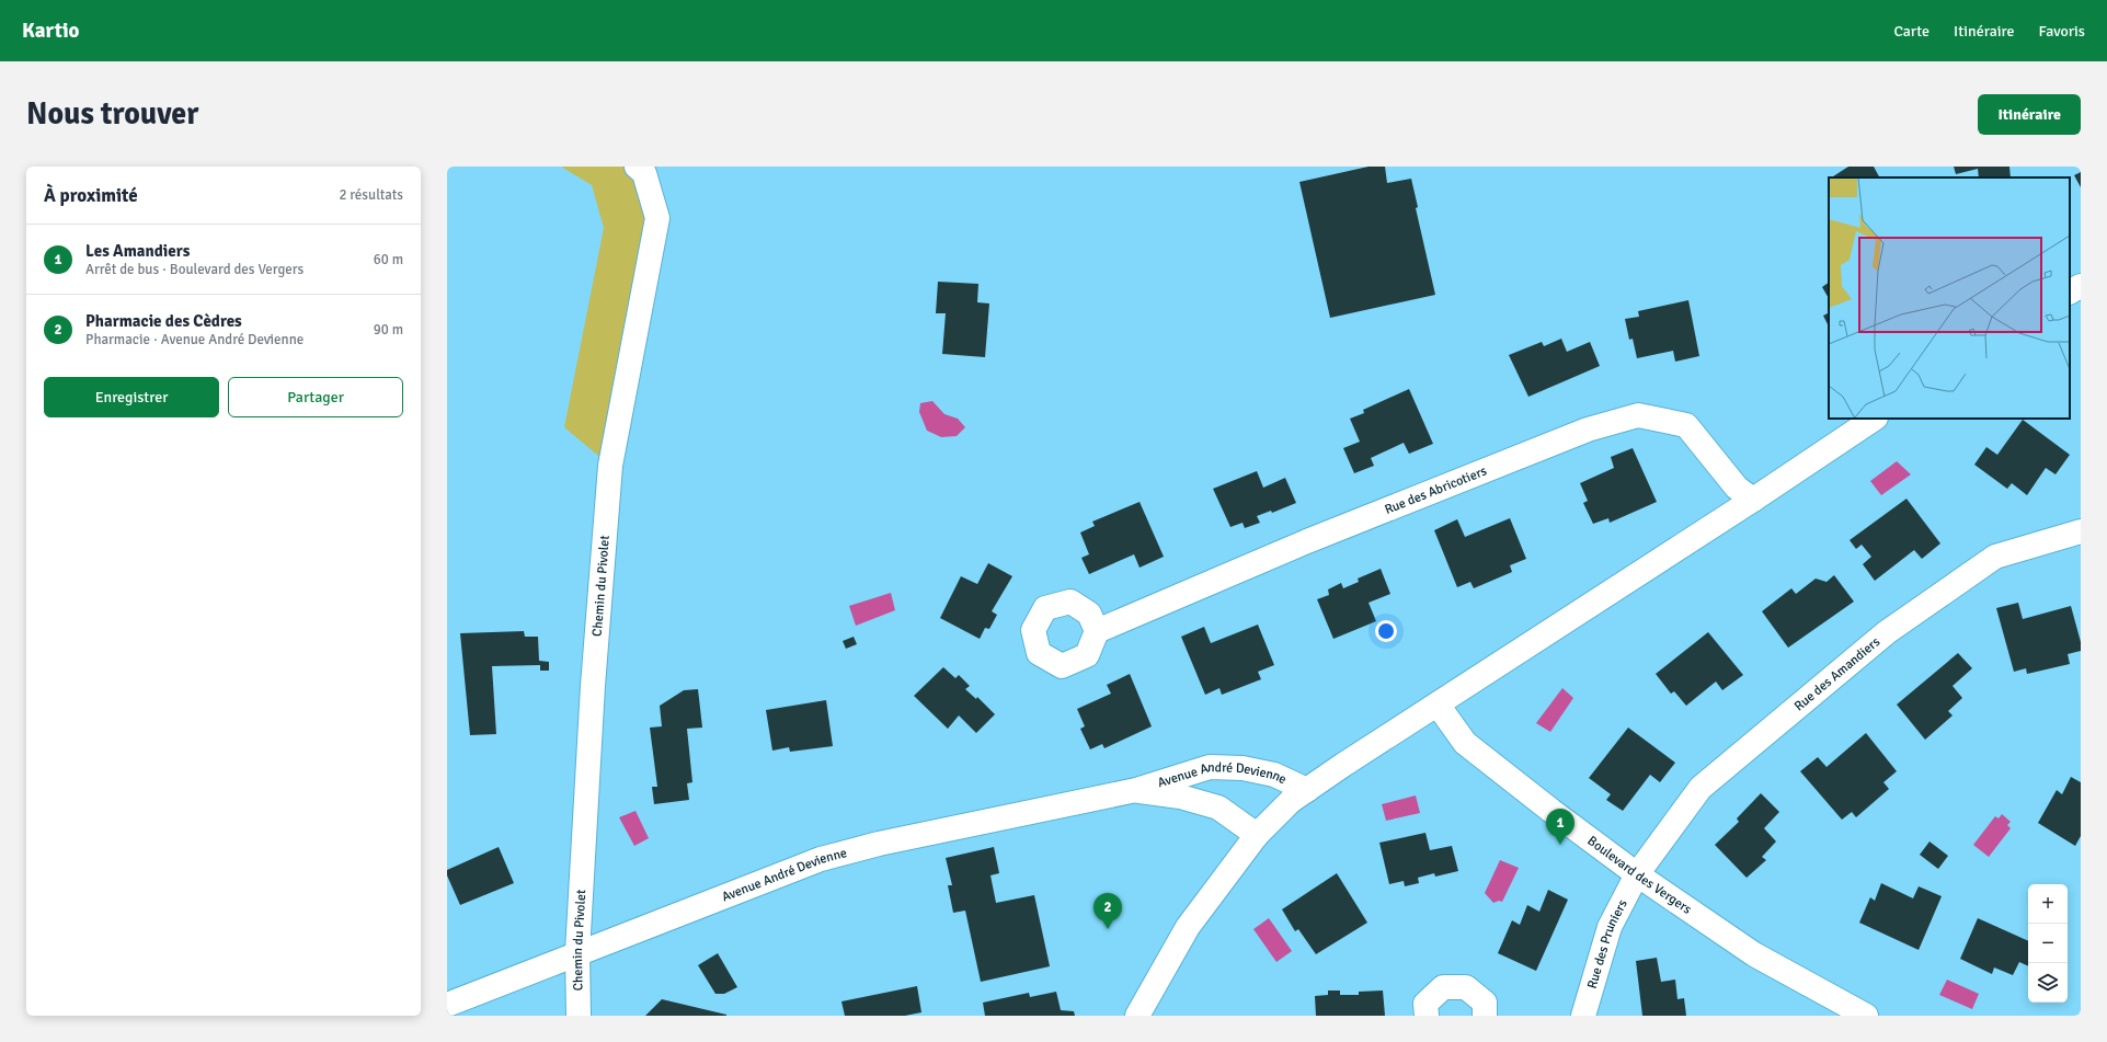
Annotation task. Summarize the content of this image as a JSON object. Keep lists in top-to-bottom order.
{
  "streets": {
    "street": [
      "Rue des Abricotiers",
      "Chemin du Pivolet",
      "Rue des Amandiers",
      "Avenue André Devienne",
      "Boulevard des Vergers",
      "Rue des Pruniers"
    ]
  },
  "crossings": [
    ["Chemin du Pivolet", "Avenue André Devienne"],
    ["Rue des Amandiers", "Boulevard des Vergers"],
    ["Rue des Amandiers", "Rue des Pruniers"],
    ["Boulevard des Vergers", "Rue des Pruniers"]
  ],
  "page": {
    "header": "Kartio",
    "nav": ["Carte", "Itinéraire", "Favoris"],
    "buttons": [
      "Itinéraire",
      ["Enregistrer", "Partager"]
    ],
    "title": "Nous trouver",
    "heading": ["À proximité", "2 résultats"],
    "list": [
      {
        "mark": "1",
        "name": "Les Amandiers",
        "note": "Arrêt de bus · Boulevard des Vergers",
        "value": "60 m"
      },
      {
        "mark": "2",
        "name": "Pharmacie des Cèdres",
        "note": "Pharmacie · Avenue André Devienne",
        "value": "90 m"
      }
    ],
    "pins": ["1", "2"],
    "map_buttons": ["+", "−"]
  }
}
